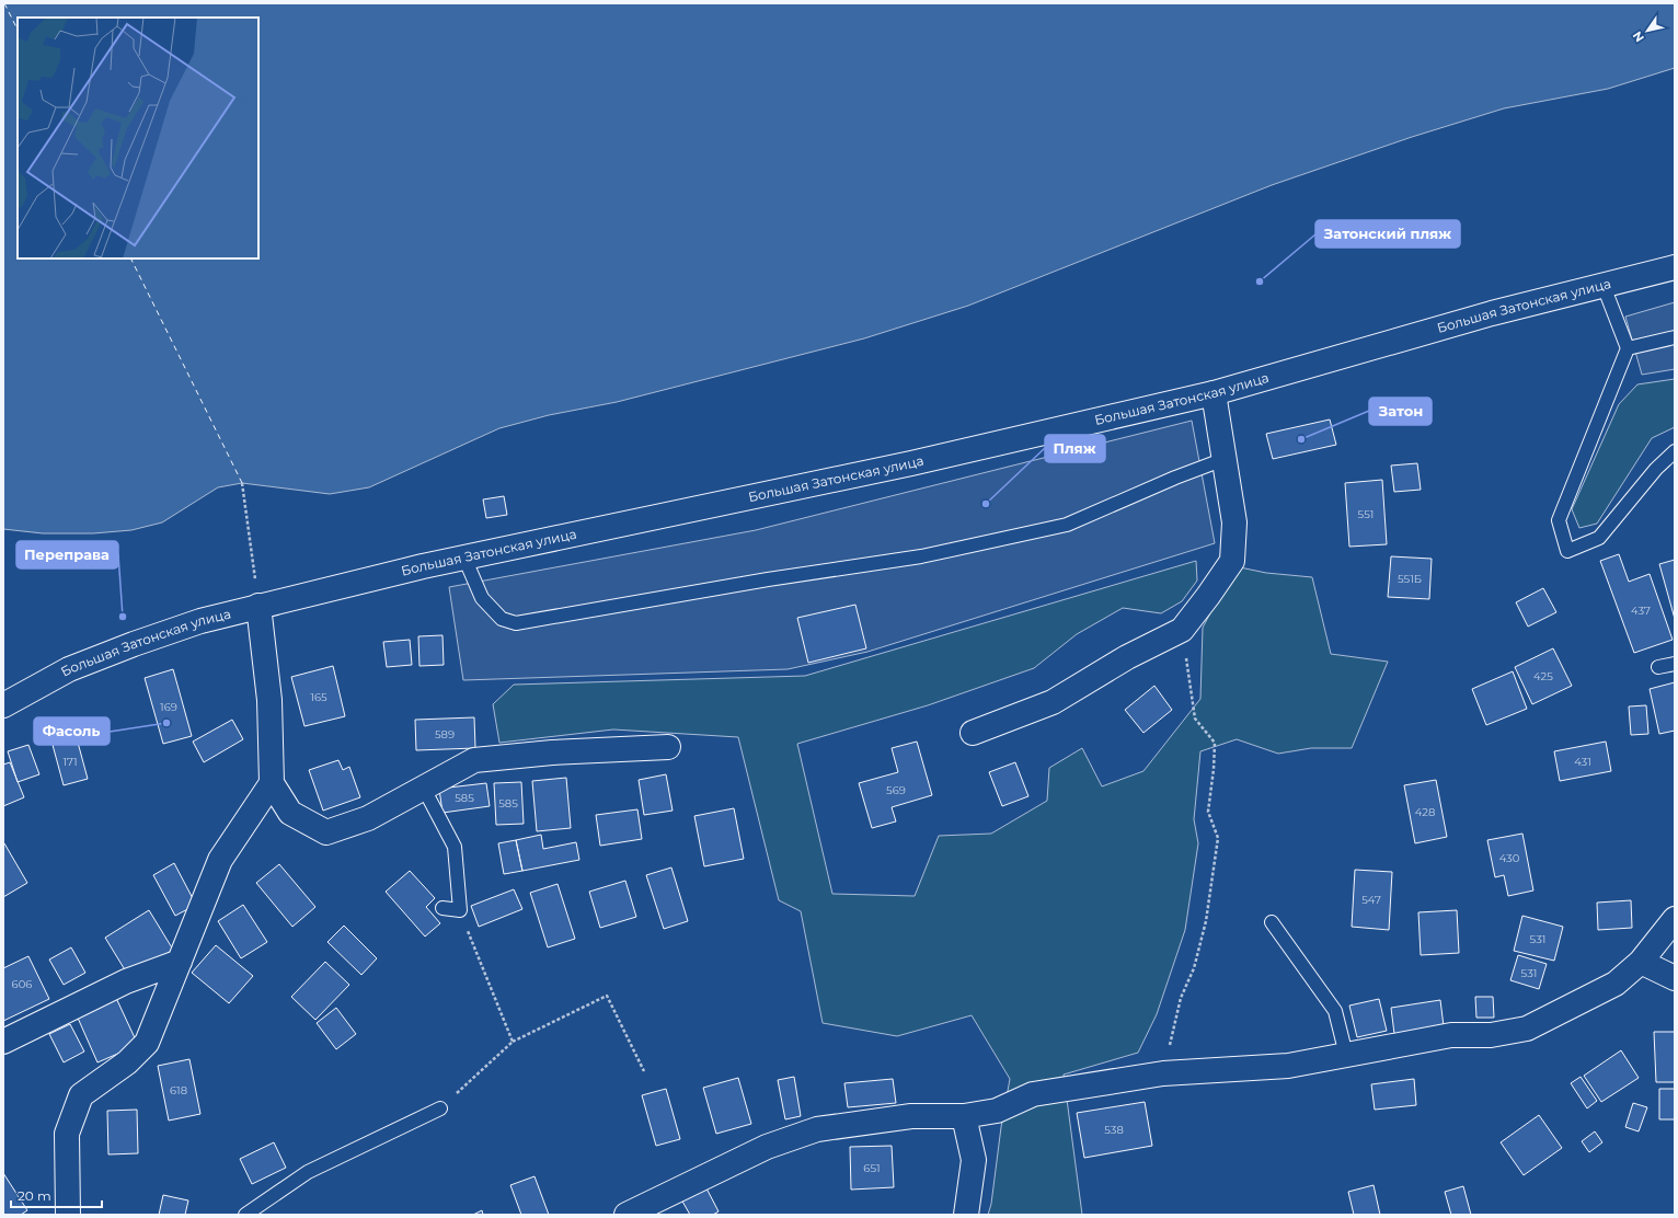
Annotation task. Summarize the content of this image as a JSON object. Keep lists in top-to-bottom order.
{
  "streets": {
    "street": ["Большая Затонская улица"]
  },
  "places": [
    "Затонский пляж",
    "Затон",
    "Пляж",
    "Переправа",
    "Фасоль"
  ],
  "house_numbers": [
    "551",
    "551Б",
    "437",
    "425",
    "165",
    "169",
    "589",
    "171",
    "431",
    "569",
    "585",
    "585",
    "428",
    "430",
    "547",
    "531",
    "531",
    "606",
    "618",
    "538",
    "651"
  ],
  "scale_bar": "20 m",
  "north": "bottom left"
}
